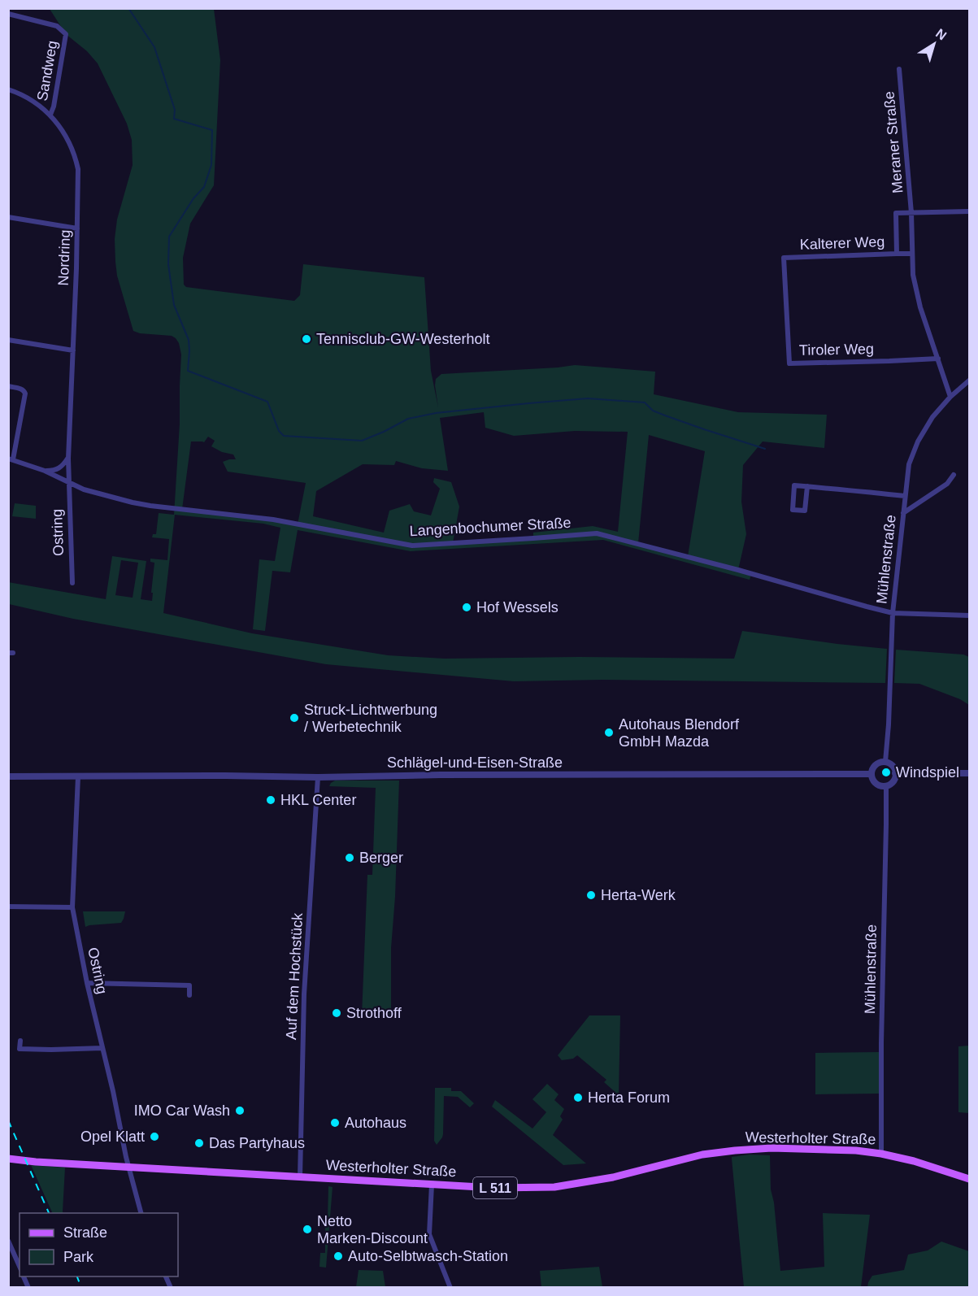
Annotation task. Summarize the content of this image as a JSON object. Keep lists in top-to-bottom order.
{
  "streets": {
    "main road": ["Westerholter Straße", "L 511"],
    "street": [
      "Sandweg",
      "Meraner Straße",
      "Kalterer Weg",
      "Nordring",
      "Tiroler Weg",
      "Langenbochumer Straße",
      "Ostring",
      "Mühlenstraße",
      "Schlägel-und-Eisen-Straße",
      "Auf dem Hochstück"
    ]
  },
  "crossings": [
    ["Sandweg", "Nordring"],
    ["Meraner Straße", "Kalterer Weg"],
    ["Meraner Straße", "Tiroler Weg"],
    ["Meraner Straße", "Mühlenstraße"],
    ["Kalterer Weg", "Tiroler Weg"],
    ["Nordring", "Langenbochumer Straße"],
    ["Nordring", "Ostring"],
    ["Langenbochumer Straße", "Ostring"],
    ["Langenbochumer Straße", "Mühlenstraße"],
    ["Ostring", "Schlägel-und-Eisen-Straße"],
    ["Ostring", "Westerholter Straße"],
    ["Mühlenstraße", "Schlägel-und-Eisen-Straße"],
    ["Mühlenstraße", "Westerholter Straße"],
    ["Schlägel-und-Eisen-Straße", "Auf dem Hochstück"],
    ["Auf dem Hochstück", "Westerholter Straße"]
  ],
  "places": [
    "Tennisclub-GW-Westerholt",
    "Hof Wessels",
    "Struck-Lichtwerbung / Werbetechnik",
    "Autohaus Blendorf GmbH Mazda",
    "Windspiel",
    "HKL Center",
    "Berger",
    "Herta-Werk",
    "Strothoff",
    "Herta Forum",
    "IMO Car Wash",
    "Autohaus",
    "Opel Klatt",
    "Das Partyhaus",
    "Netto Marken-Discount",
    "Auto-Selbtwasch-Station"
  ],
  "legend": ["Straße", "Park"],
  "north": "top right"
}
